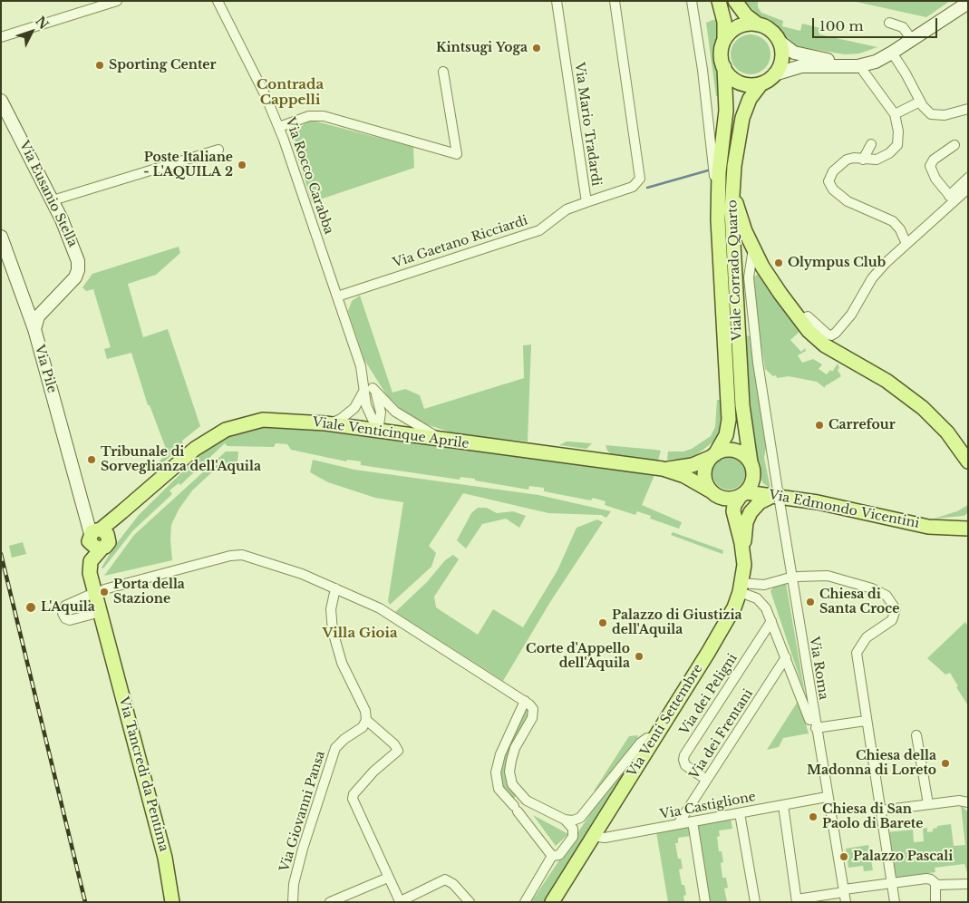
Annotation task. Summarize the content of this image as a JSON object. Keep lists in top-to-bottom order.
{
  "streets": {
    "main road": [
      "Viale Corrado Quarto",
      "Viale Venticinque Aprile",
      "Via Edmondo Vicentini",
      "Via Venti Settembre",
      "Via Tancredi da Pentima"
    ],
    "street": [
      "Via Mario Tradardi",
      "Via Rocco Carabba",
      "Via Eusanio Stella",
      "Via Gaetano Ricciardi",
      "Via Pile",
      "Via Roma",
      "Via dei Peligni",
      "Via dei Frentani",
      "Via Castiglione",
      "Via Giovanni Pansa"
    ]
  },
  "crossings": [
    ["Via Mario Tradardi", "Via Gaetano Ricciardi"],
    ["Via Rocco Carabba", "Via Gaetano Ricciardi"],
    ["Via Rocco Carabba", "Viale Venticinque Aprile"],
    ["Via Eusanio Stella", "Via Pile"],
    ["Viale Corrado Quarto", "Viale Venticinque Aprile"],
    ["Viale Corrado Quarto", "Via Edmondo Vicentini"],
    ["Viale Corrado Quarto", "Via Venti Settembre"],
    ["Via Pile", "Viale Venticinque Aprile"],
    ["Via Pile", "Via Tancredi da Pentima"],
    ["Viale Venticinque Aprile", "Via Edmondo Vicentini"],
    ["Viale Venticinque Aprile", "Via Venti Settembre"],
    ["Viale Venticinque Aprile", "Via Tancredi da Pentima"],
    ["Via Edmondo Vicentini", "Via Roma"],
    ["Via Edmondo Vicentini", "Via Venti Settembre"],
    ["Via Roma", "Via Castiglione"],
    ["Via dei Peligni", "Via dei Frentani"],
    ["Via Venti Settembre", "Via Castiglione"],
    ["Via dei Frentani", "Via Castiglione"]
  ],
  "districts": ["Contrada Cappelli", "Villa Gioia"],
  "places": [
    "Kintsugi Yoga",
    "Sporting Center",
    "Poste Italiane - L'AQUILA 2",
    "Olympus Club",
    "Carrefour",
    "Tribunale di Sorveglianza dell'Aquila",
    "Porta della Stazione",
    "Chiesa di Santa Croce",
    "L'Aquila",
    "Palazzo di Giustizia dell'Aquila",
    "Corte d'Appello dell'Aquila",
    "Chiesa della Madonna di Loreto",
    "Chiesa di San Paolo di Barete",
    "Palazzo Pascali"
  ],
  "scale_bar": "100 m",
  "north": "top right"
}
